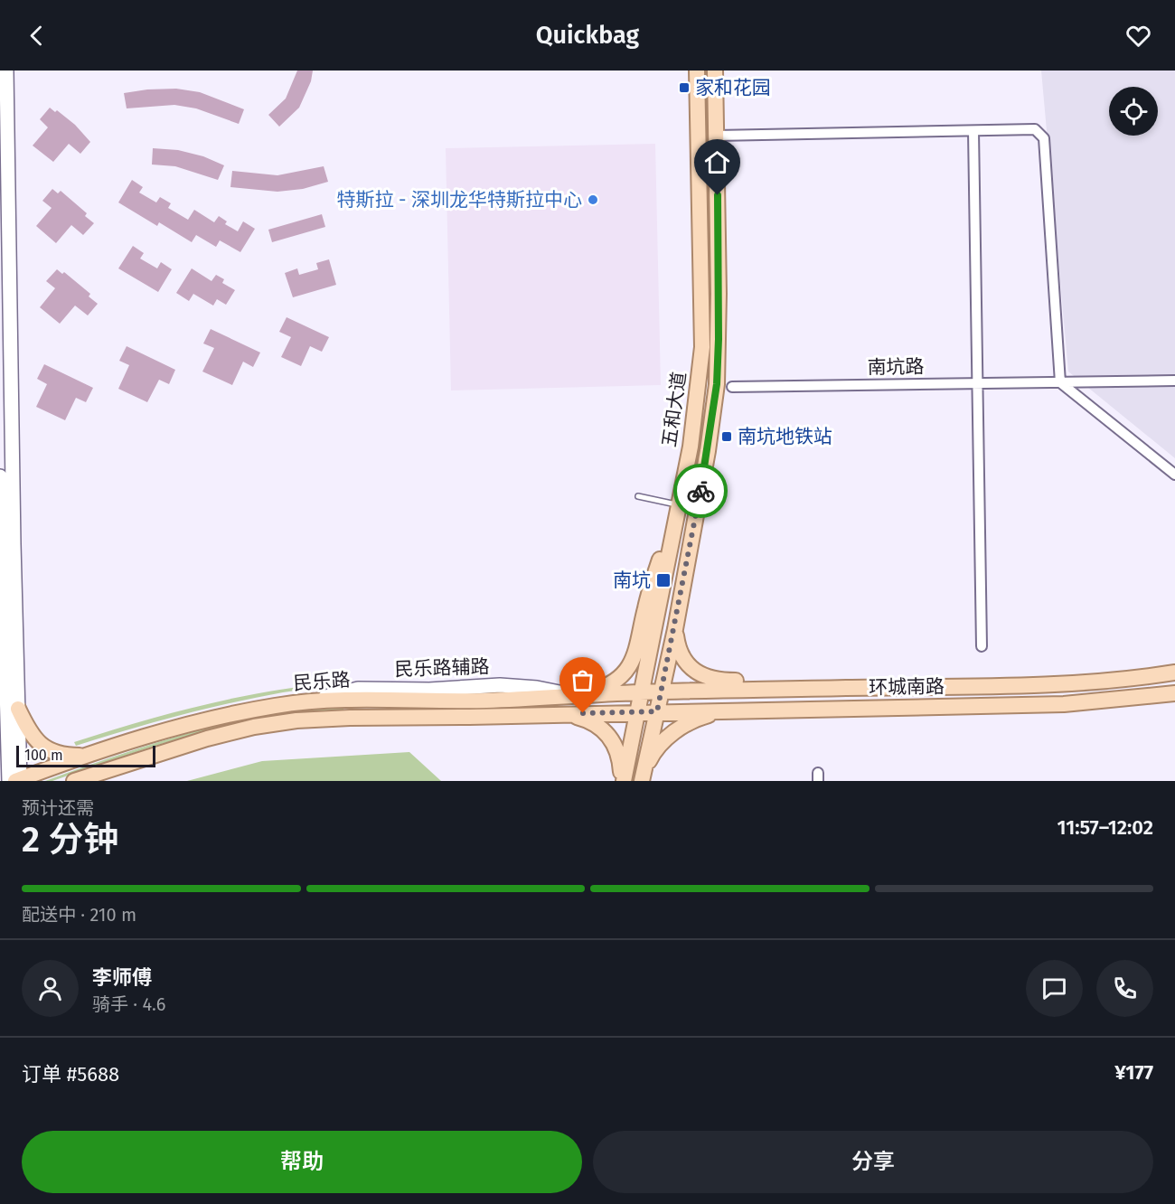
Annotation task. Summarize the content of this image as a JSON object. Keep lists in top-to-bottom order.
{
  "streets": {
    "main road": [
      "五和大道",
      "民乐路辅路",
      "民乐路",
      "环城南路"
    ],
    "street": ["南坑路"]
  },
  "crossings": [
    ["五和大道", "民乐路"],
    ["五和大道", "环城南路"],
    ["民乐路辅路", "民乐路"],
    ["民乐路", "环城南路"]
  ],
  "places": {
    "transit": ["家和花园", "南坑地铁站", "南坑"],
    "other": ["特斯拉 - 深圳龙华特斯拉中心"]
  },
  "scale_bar": "100 m",
  "page": {
    "header": "Quickbag",
    "scale": "100 m",
    "heading": ["2 分钟", "预计还需", "11:57–12:02"],
    "panel": [
      "李师傅",
      "骑手 · 4.6",
      "订单 #5688",
      "¥177"
    ],
    "bar": "配送中 · 210 m",
    "buttons": ["帮助", "分享"]
  }
}
